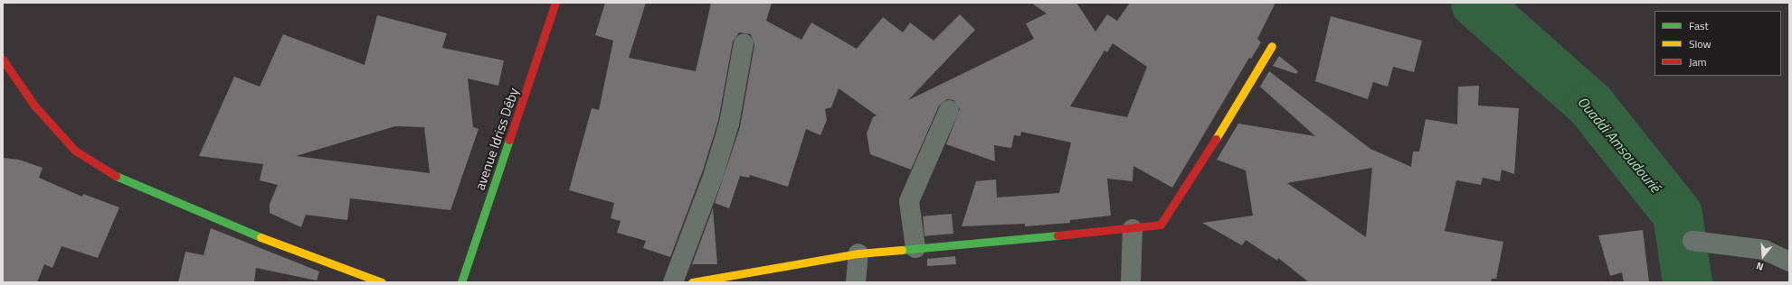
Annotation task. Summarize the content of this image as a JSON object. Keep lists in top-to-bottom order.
{
  "streets": {
    "street": ["avenue Idriss Déby"]
  },
  "water": ["Ouaddi Amsoudourié"],
  "legend": ["Fast", "Slow", "Jam"],
  "north": "bottom"
}
